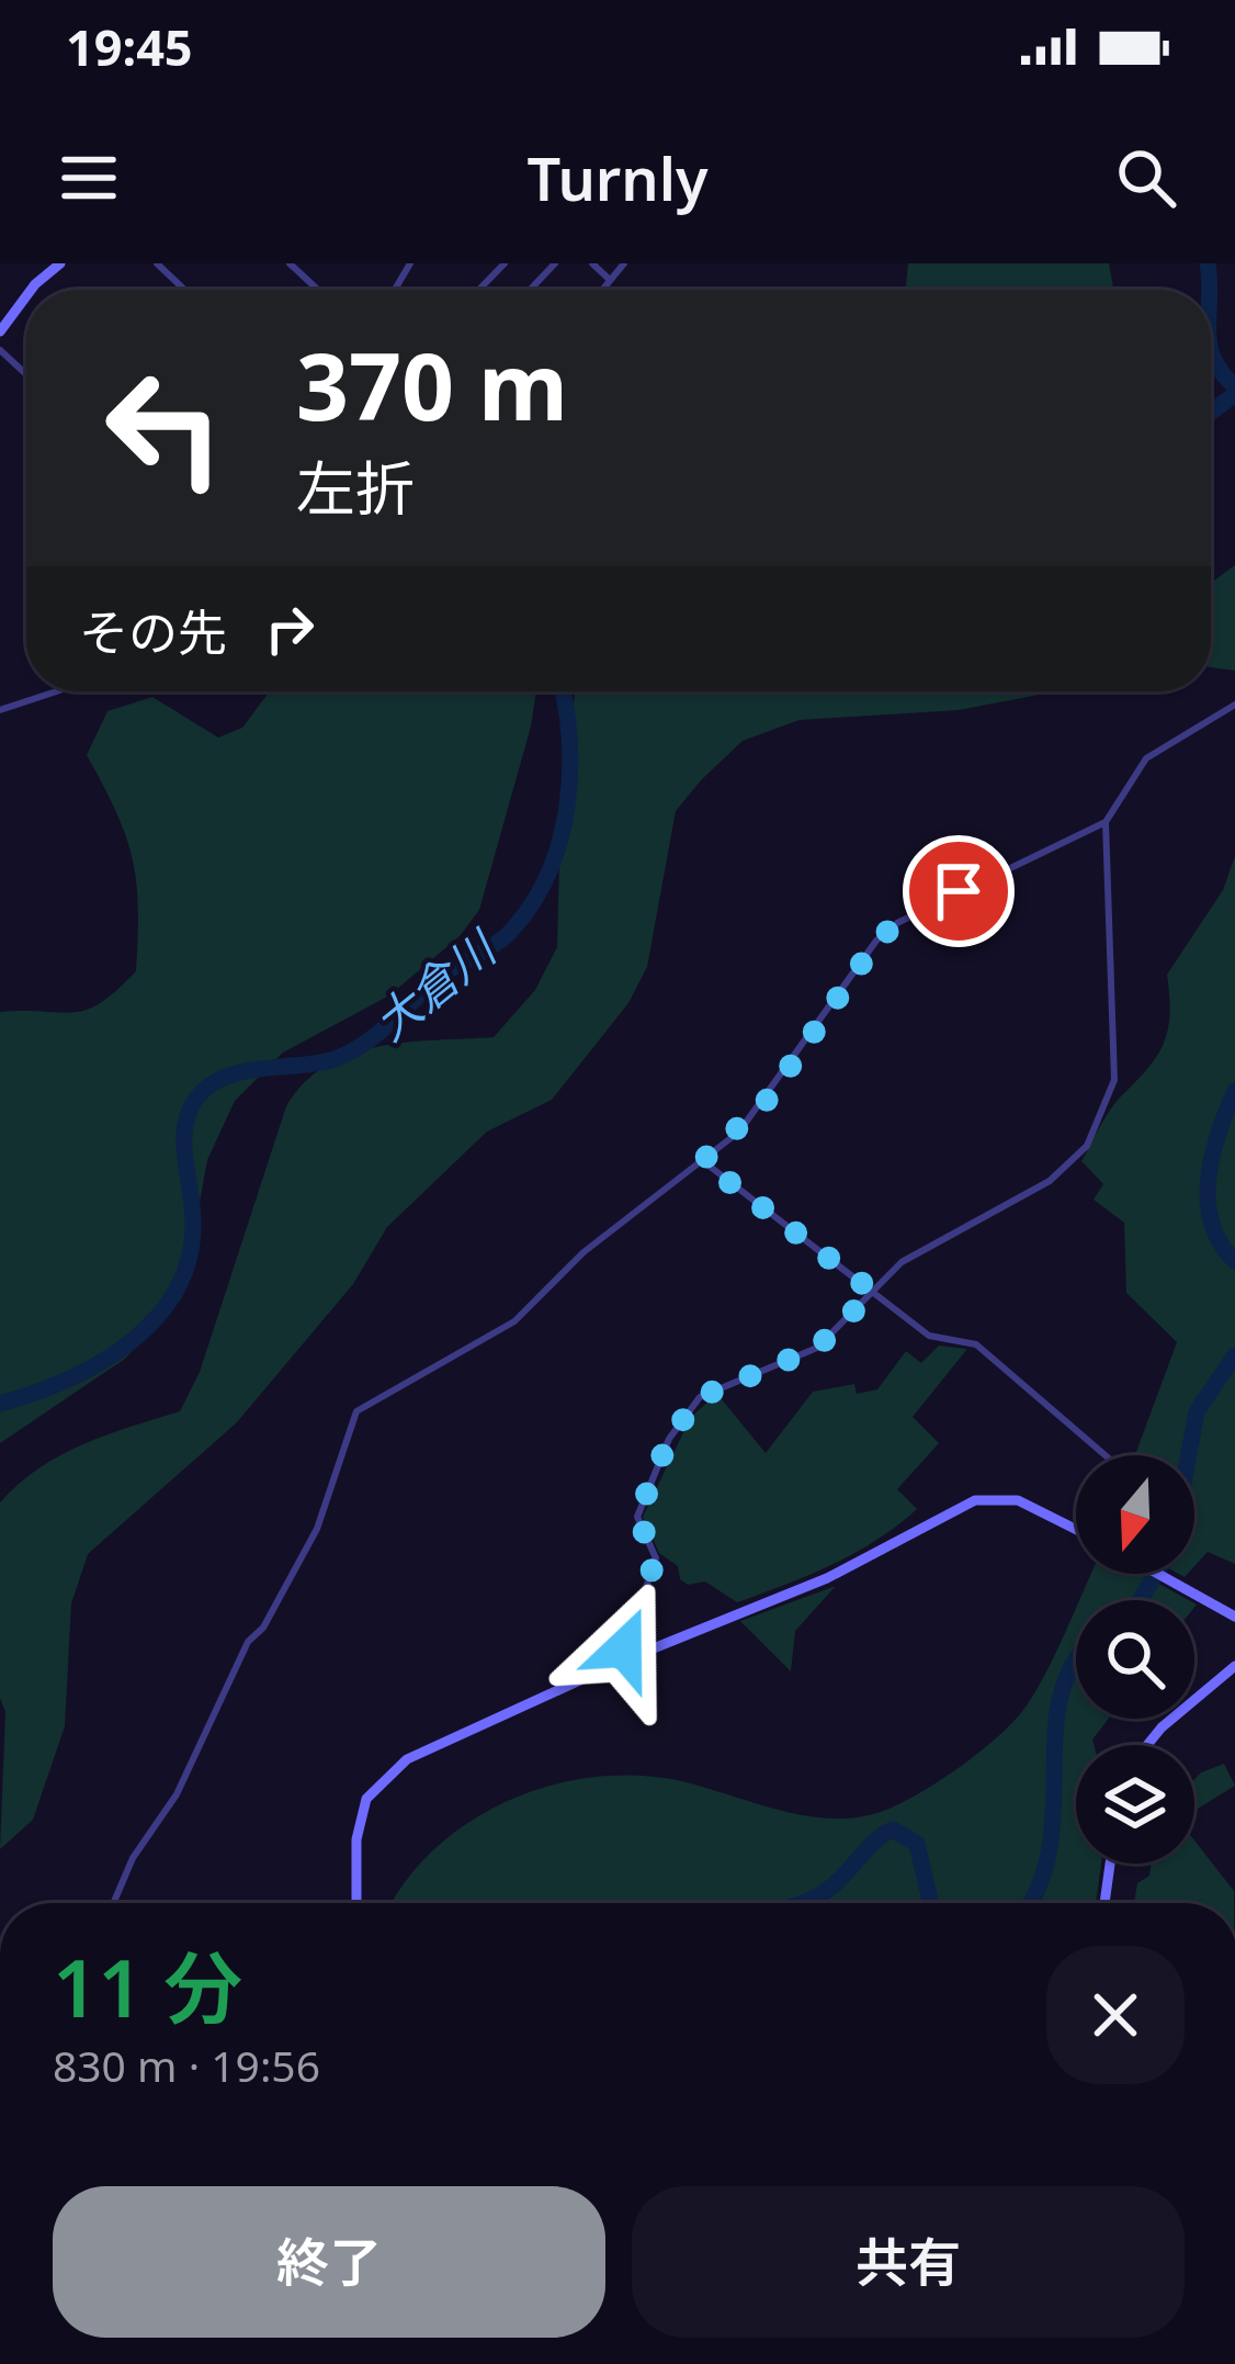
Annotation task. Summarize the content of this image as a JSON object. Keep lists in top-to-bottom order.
{
  "water": ["大倉川"],
  "north": "bottom",
  "page": {
    "status": "19:45",
    "header": "Turnly",
    "turn": ["370 m", "左折"],
    "then": "その先",
    "heading": ["11 分", "830 m · 19:56"],
    "buttons": ["終了", "共有"]
  }
}
